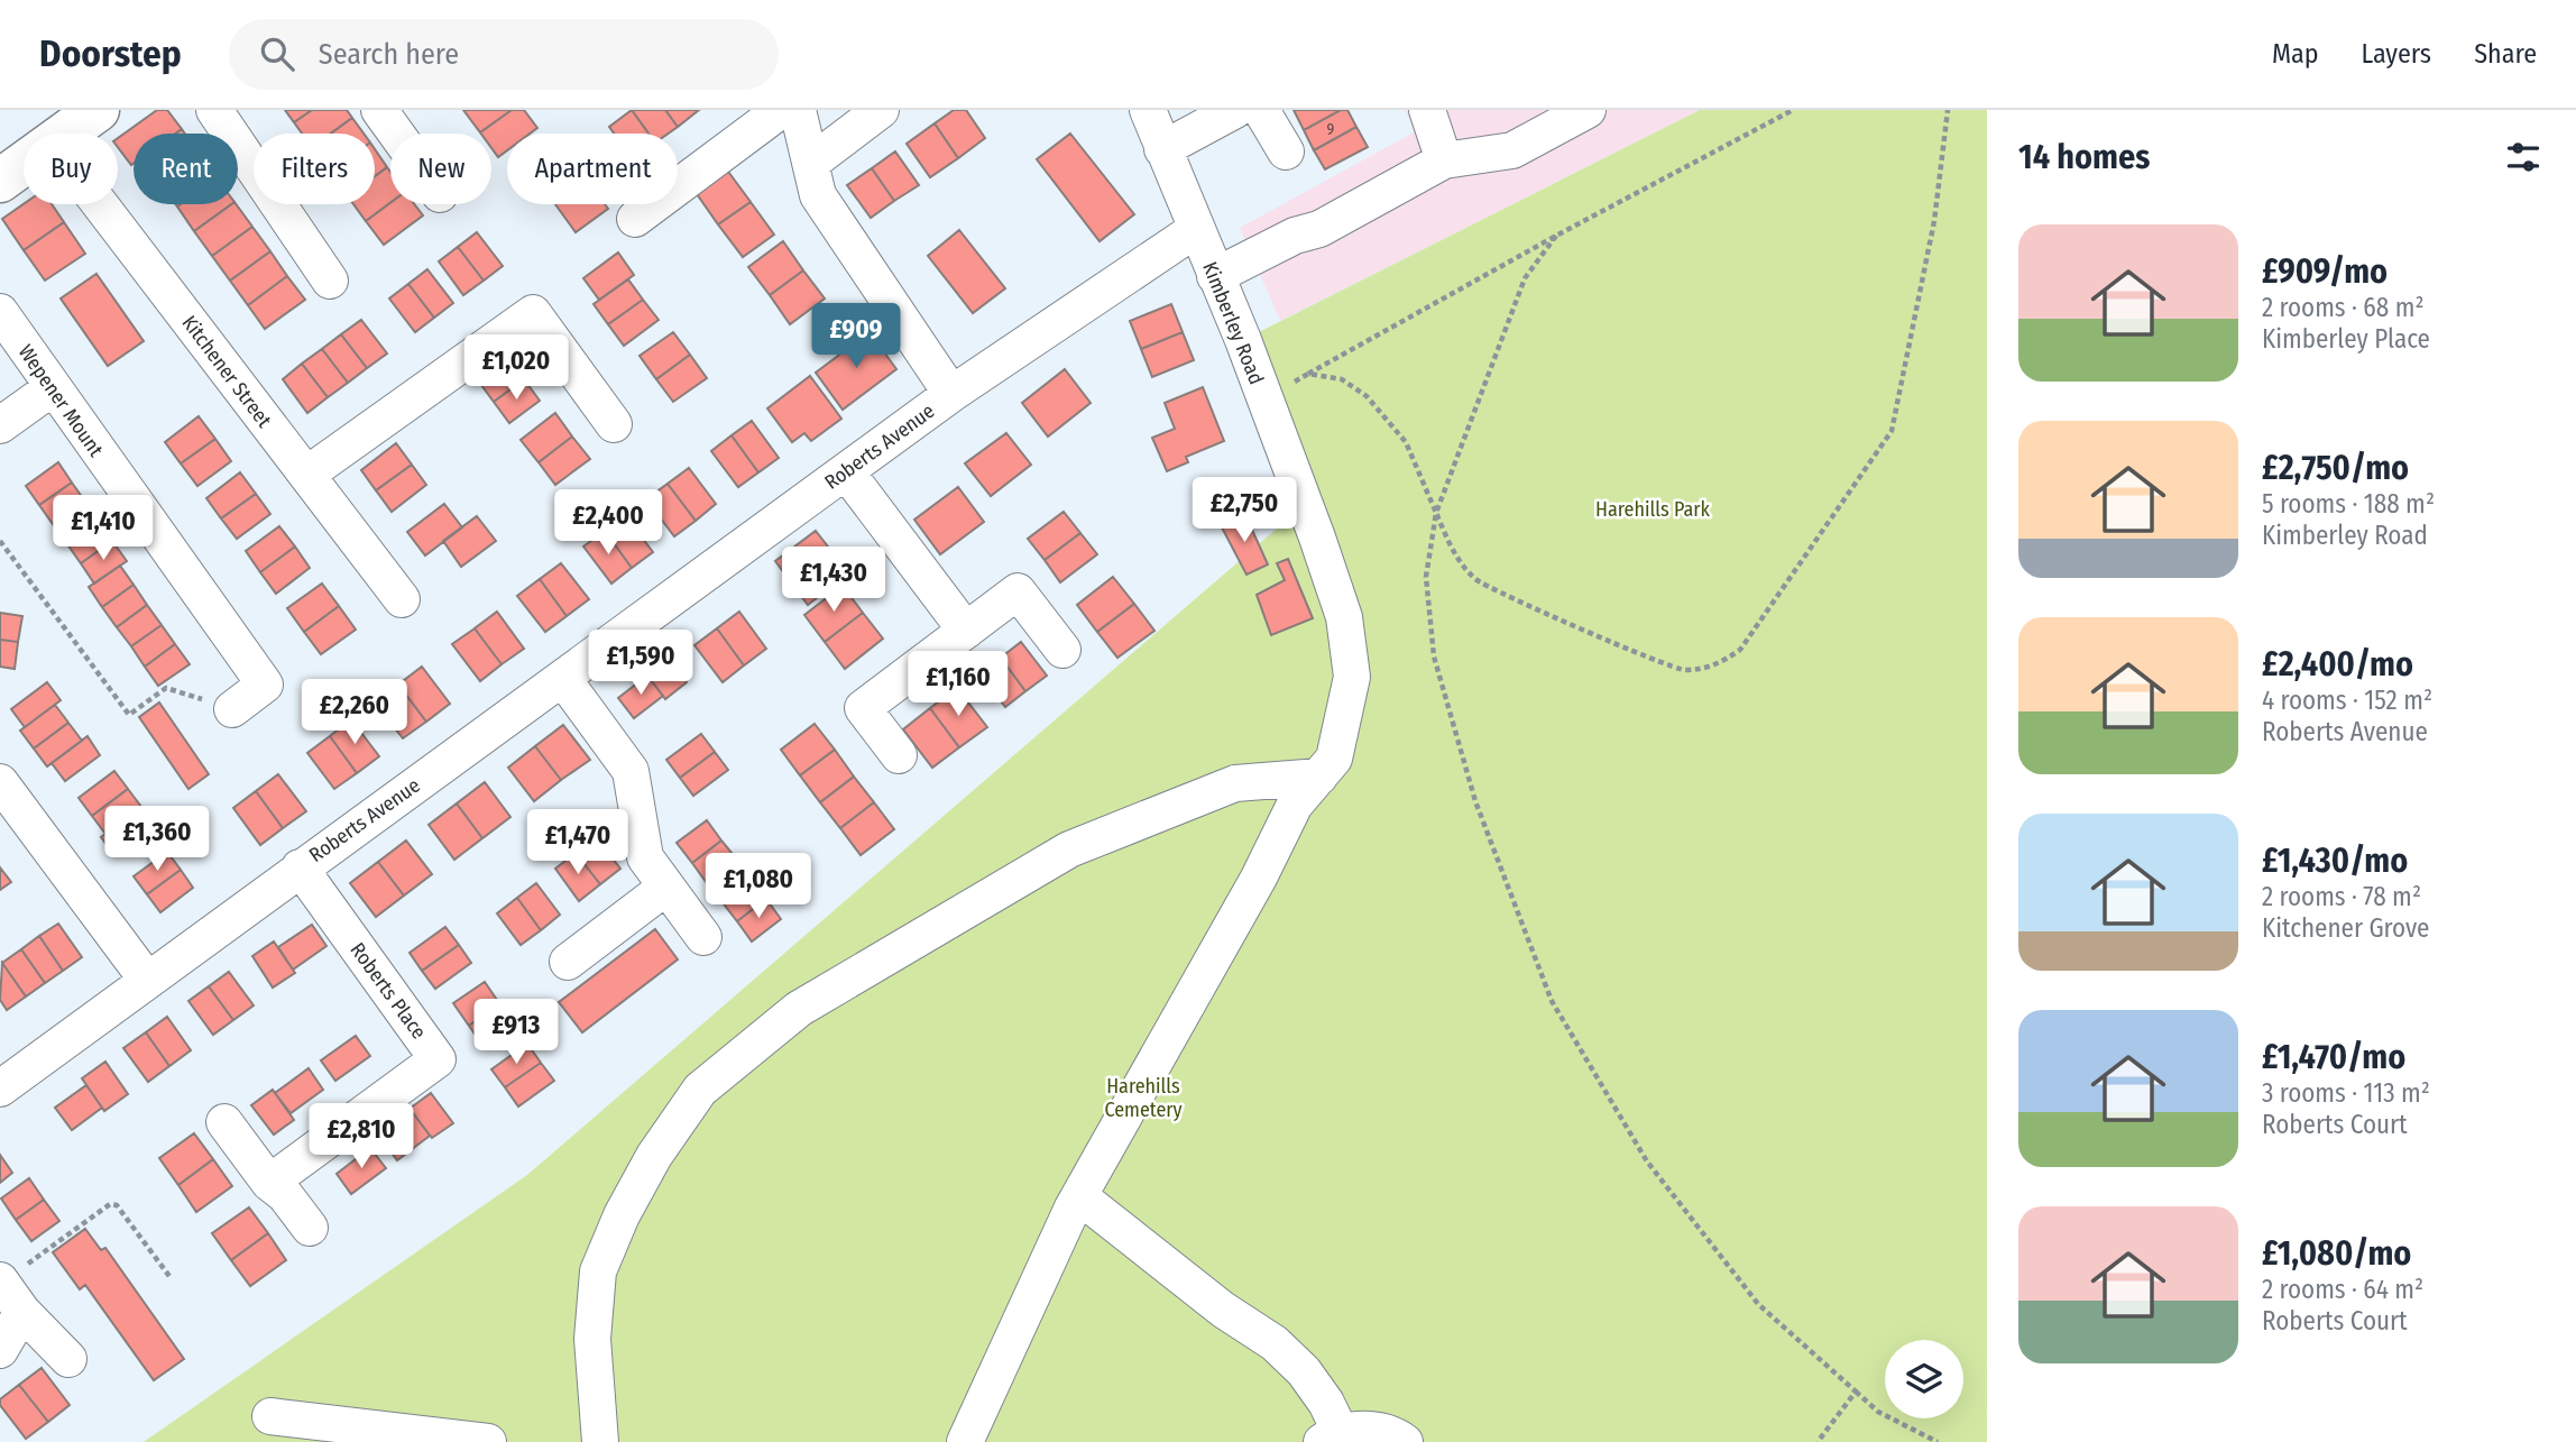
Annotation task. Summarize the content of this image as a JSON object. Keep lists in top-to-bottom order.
{
  "streets": {
    "street": [
      "Kimberley Road",
      "Kitchener Street",
      "Wepener Mount",
      "Roberts Avenue",
      "Roberts Place"
    ]
  },
  "crossings": [
    ["Kimberley Road", "Roberts Avenue"],
    ["Roberts Avenue", "Roberts Place"]
  ],
  "parks": ["Harehills Park", "Harehills Cemetery"],
  "house_numbers": ["9"],
  "page": {
    "header": "Doorstep",
    "search": "Search here",
    "nav": ["Map", "Layers", "Share"],
    "heading": "14 homes",
    "chip": [
      "Buy",
      "Rent",
      "Filters",
      "New",
      "Apartment"
    ],
    "list": [
      {
        "name": "£909/mo",
        "note": "2 rooms · 68 m² · Kimberley Place"
      },
      {
        "name": "£2,750/mo",
        "note": "5 rooms · 188 m² · Kimberley Road"
      },
      {
        "name": "£2,400/mo",
        "note": "4 rooms · 152 m² · Roberts Avenue"
      },
      {
        "name": "£1,430/mo",
        "note": "2 rooms · 78 m² · Kitchener Grove"
      },
      {
        "name": "£1,470/mo",
        "note": "3 rooms · 113 m² · Roberts Court"
      },
      {
        "name": "£1,080/mo",
        "note": "2 rooms · 64 m² · Roberts Court"
      }
    ],
    "price": [
      "£909",
      "£1,020",
      "£2,750",
      "£2,400",
      "£1,410",
      "£1,430",
      "£1,590",
      "£1,160",
      "£2,260",
      "£1,360",
      "£1,470",
      "£1,080",
      "£913",
      "£2,810"
    ]
  }
}
